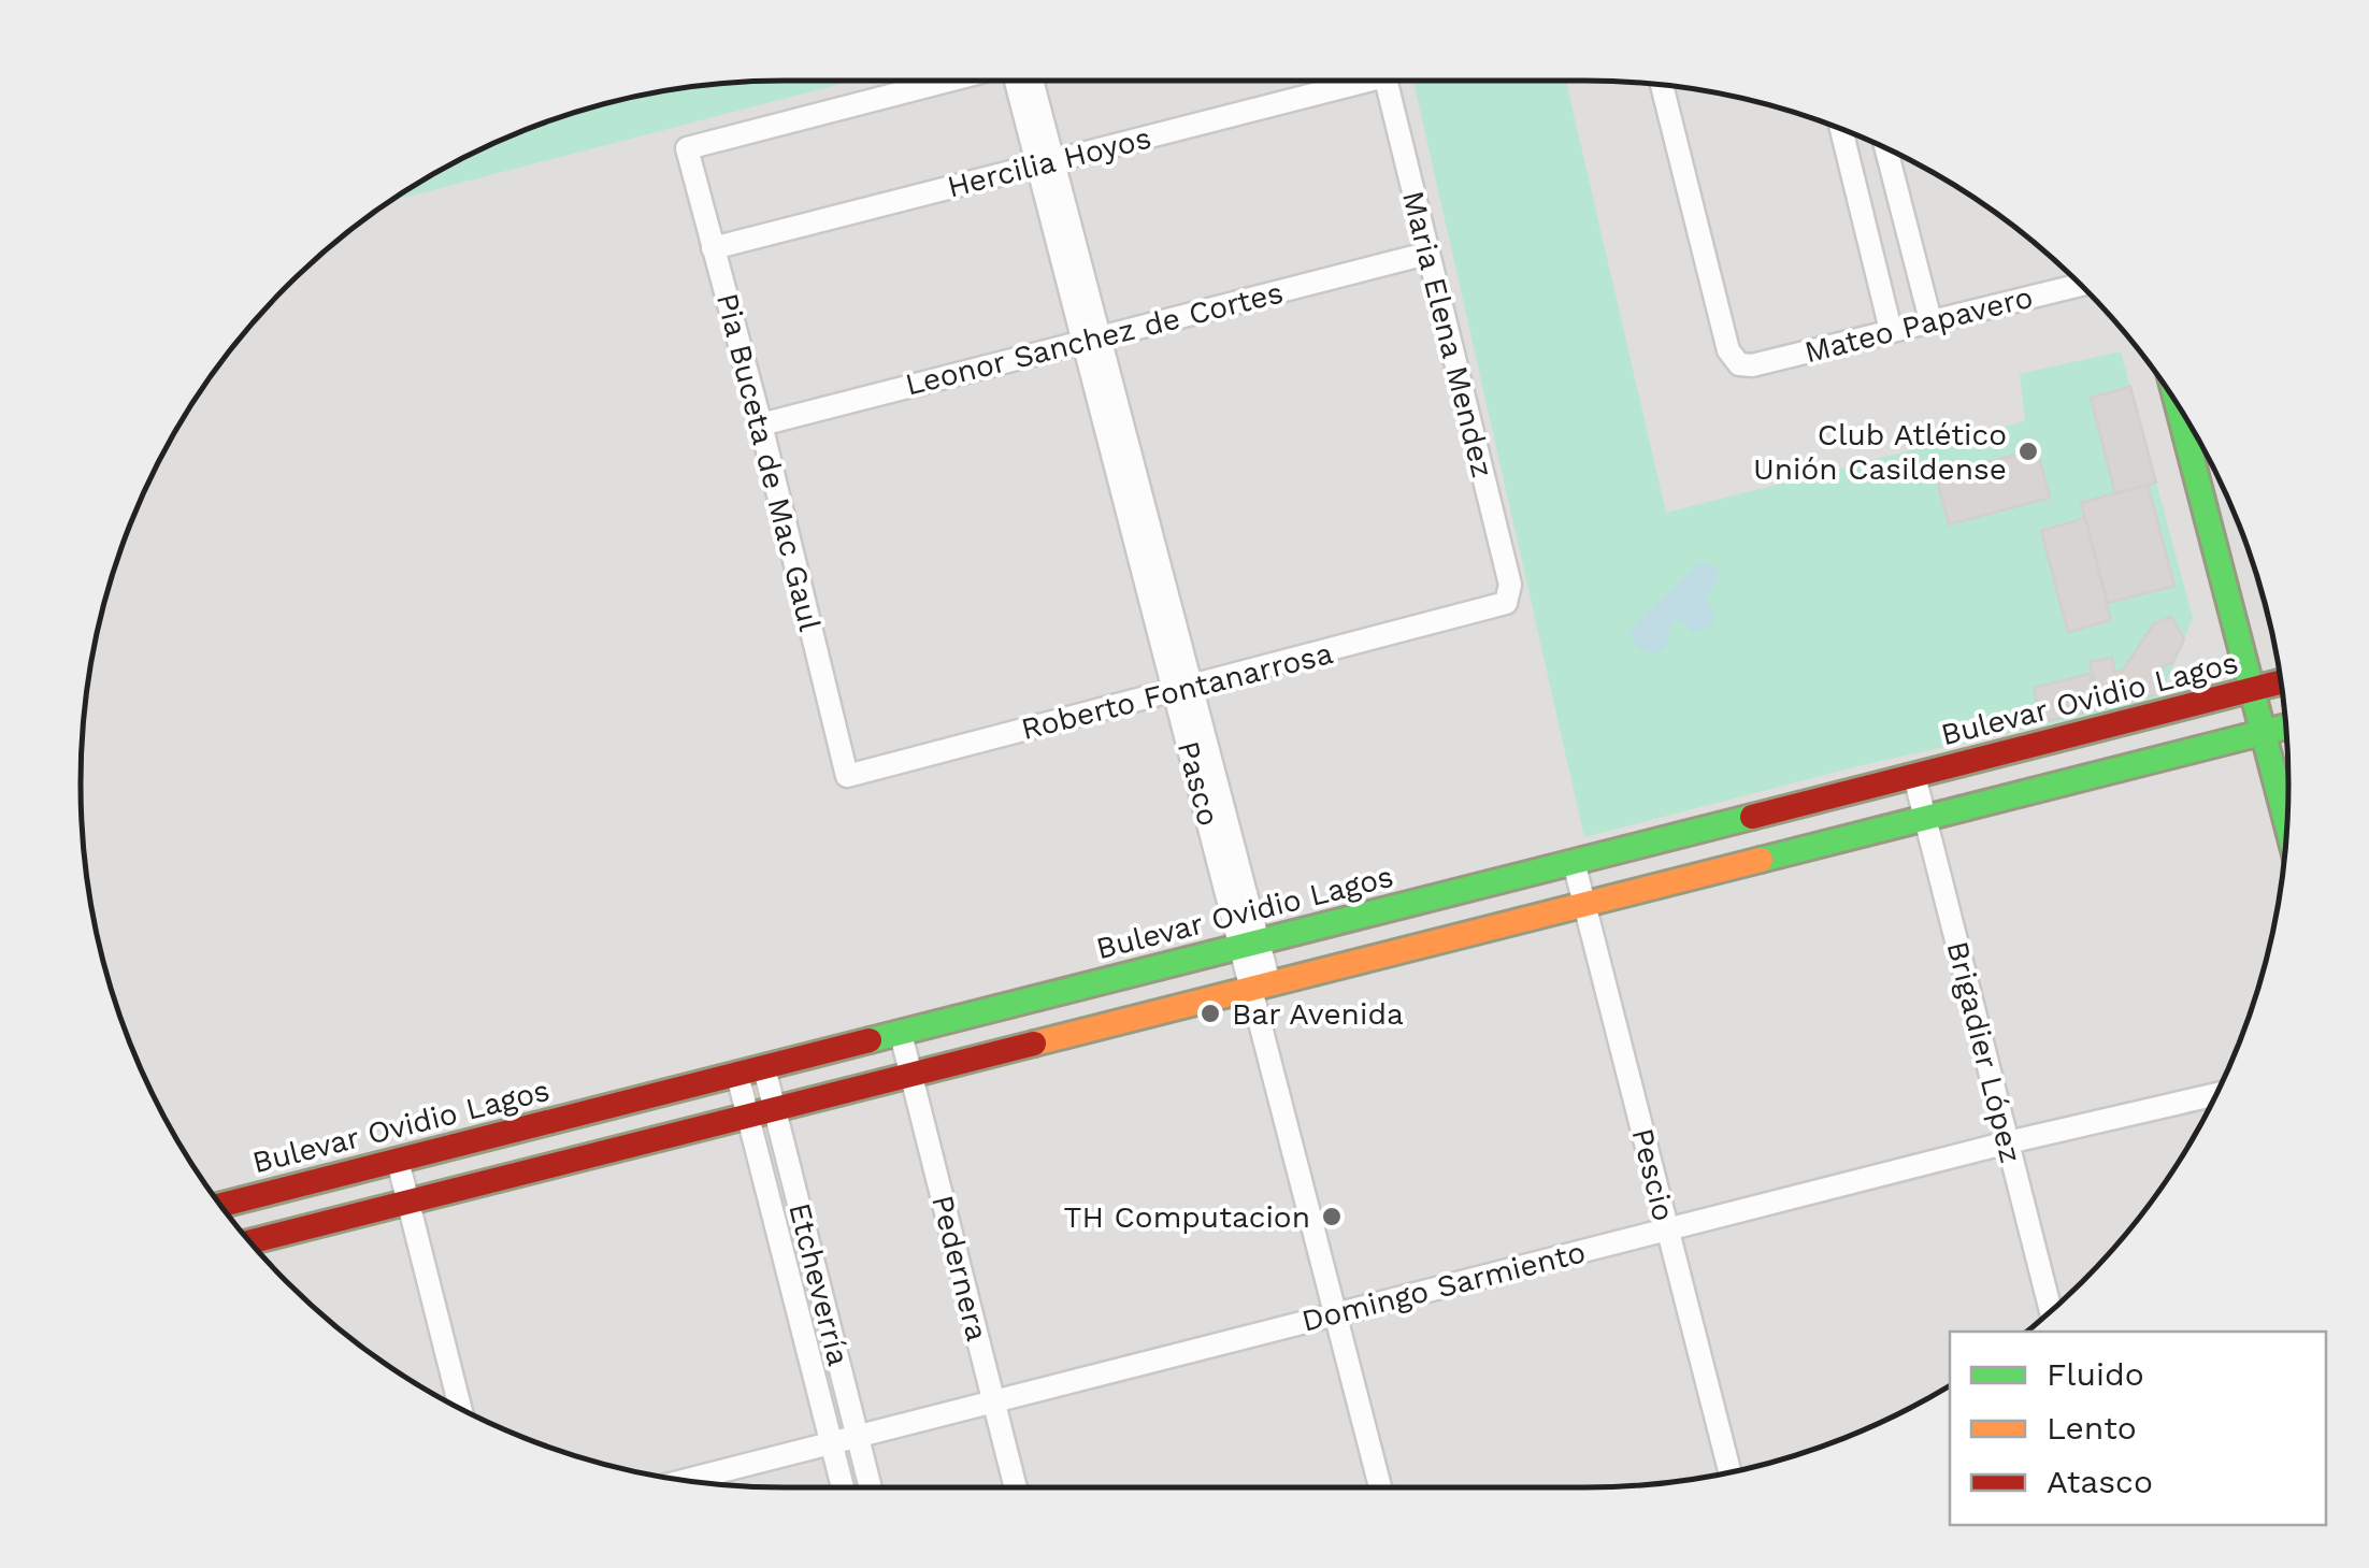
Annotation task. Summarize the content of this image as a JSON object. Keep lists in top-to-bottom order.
{
  "streets": {
    "main road": ["Bulevar Ovidio Lagos"],
    "street": [
      "Hercilia Hoyos",
      "Mateo Papavero",
      "Maria Elena Mendez",
      "Leonor Sanchez de Cortes",
      "Pia Buceta de Mac Gaul",
      "Roberto Fontanarrosa",
      "Pasco",
      "Brigadier López",
      "Pescio",
      "Pedernera",
      "Etcheverría",
      "Domingo Sarmiento"
    ]
  },
  "crossings": [
    ["Hercilia Hoyos", "Pia Buceta de Mac Gaul"],
    ["Hercilia Hoyos", "Pasco"],
    ["Maria Elena Mendez", "Leonor Sanchez de Cortes"],
    ["Maria Elena Mendez", "Roberto Fontanarrosa"],
    ["Leonor Sanchez de Cortes", "Pia Buceta de Mac Gaul"],
    ["Leonor Sanchez de Cortes", "Pasco"],
    ["Pia Buceta de Mac Gaul", "Roberto Fontanarrosa"],
    ["Roberto Fontanarrosa", "Pasco"],
    ["Bulevar Ovidio Lagos", "Pasco"],
    ["Bulevar Ovidio Lagos", "Brigadier López"],
    ["Bulevar Ovidio Lagos", "Pescio"],
    ["Bulevar Ovidio Lagos", "Pedernera"],
    ["Bulevar Ovidio Lagos", "Etcheverría"],
    ["Pasco", "Domingo Sarmiento"],
    ["Brigadier López", "Domingo Sarmiento"],
    ["Pescio", "Domingo Sarmiento"],
    ["Pedernera", "Domingo Sarmiento"],
    ["Etcheverría", "Domingo Sarmiento"]
  ],
  "places": ["Club Atlético Unión Casildense", "Bar Avenida", "TH Computacion"],
  "legend": ["Fluido", "Lento", "Atasco"]
}
